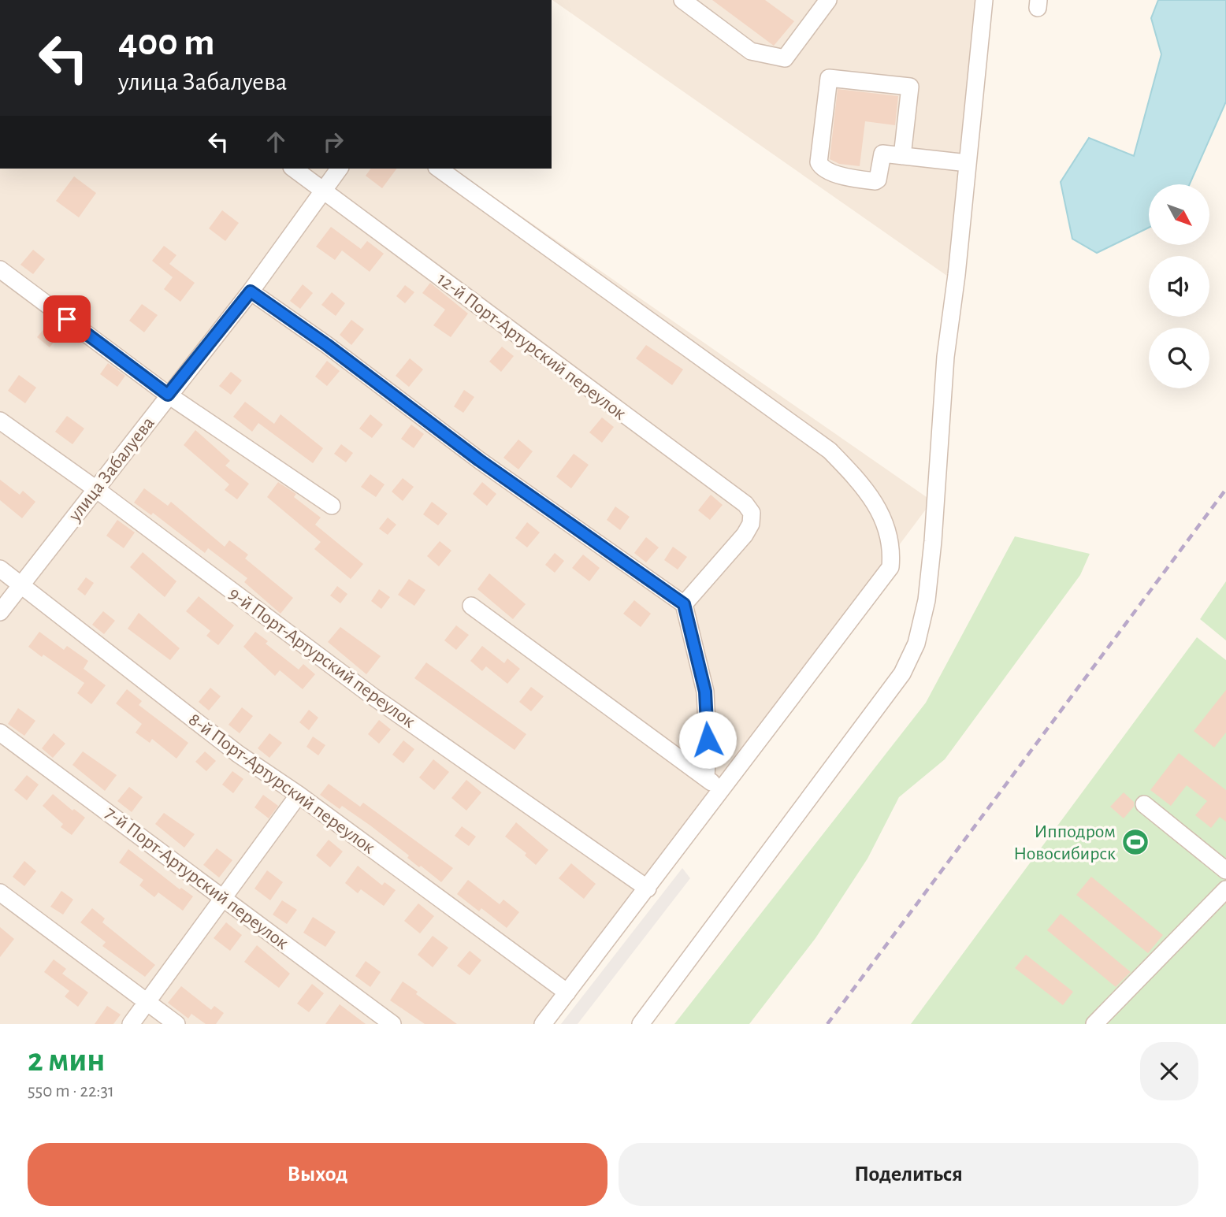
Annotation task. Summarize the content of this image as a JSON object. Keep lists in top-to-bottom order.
{
  "streets": {
    "street": [
      "12-й Порт-Артурский переулок",
      "улица Забалуева",
      "9-й Порт-Артурский переулок",
      "8-й Порт-Артурский переулок",
      "7-й Порт-Артурский переулок"
    ]
  },
  "crossings": [
    ["12-й Порт-Артурский переулок", "улица Забалуева"],
    ["улица Забалуева", "9-й Порт-Артурский переулок"],
    ["улица Забалуева", "8-й Порт-Артурский переулок"]
  ],
  "places": {
    "sports": ["Ипподром Новосибирск"]
  },
  "north": "bottom right",
  "page": {
    "turn": ["400 m", "улица Забалуева"],
    "heading": ["2 мин", "550 m · 22:31"],
    "buttons": ["Выход", "Поделиться"]
  }
}
